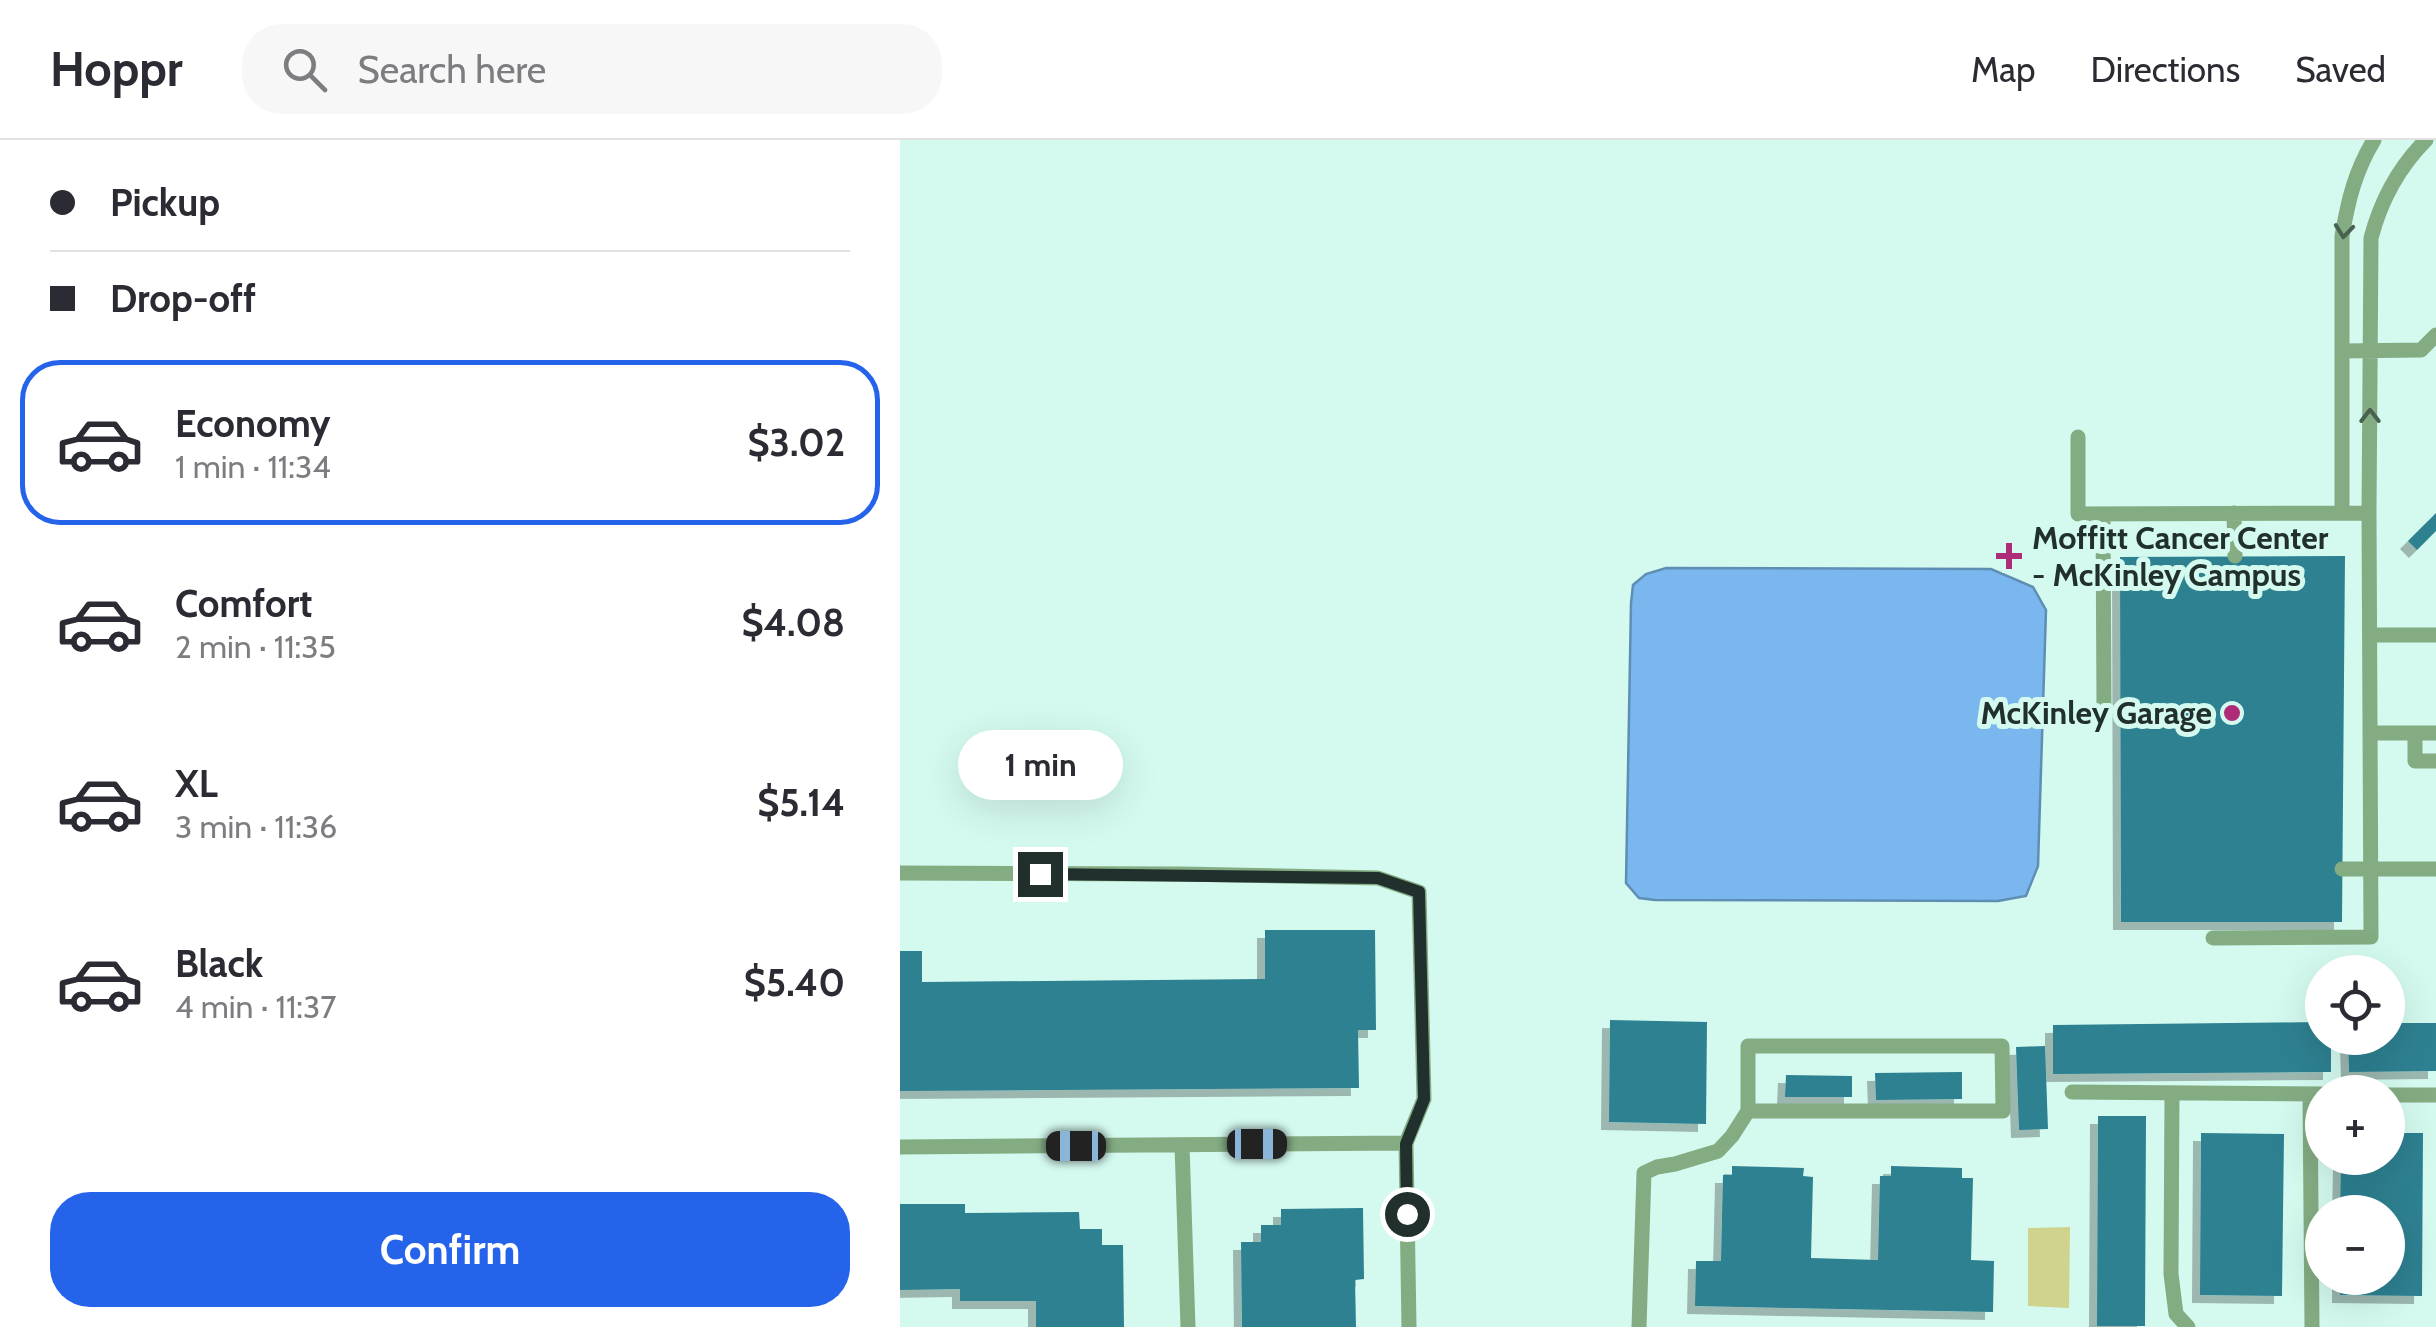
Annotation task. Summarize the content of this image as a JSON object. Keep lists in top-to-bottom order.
{
  "places": {
    "health": ["Moffitt Cancer Center - McKinley Campus"],
    "other": ["McKinley Garage"]
  },
  "page": {
    "header": "Hoppr",
    "search": "Search here",
    "nav": ["Map", "Directions", "Saved"],
    "banner": ["Pickup", "Drop-off"],
    "list": [
      {
        "name": "Economy",
        "note": "1 min · 11:34",
        "value": "$3.02"
      },
      {
        "name": "Comfort",
        "note": "2 min · 11:35",
        "value": "$4.08"
      },
      {
        "name": "XL",
        "note": "3 min · 11:36",
        "value": "$5.14"
      },
      {
        "name": "Black",
        "note": "4 min · 11:37",
        "value": "$5.40"
      }
    ],
    "bubble": "1 min",
    "map_buttons": ["+", "−"],
    "buttons": "Confirm"
  }
}
